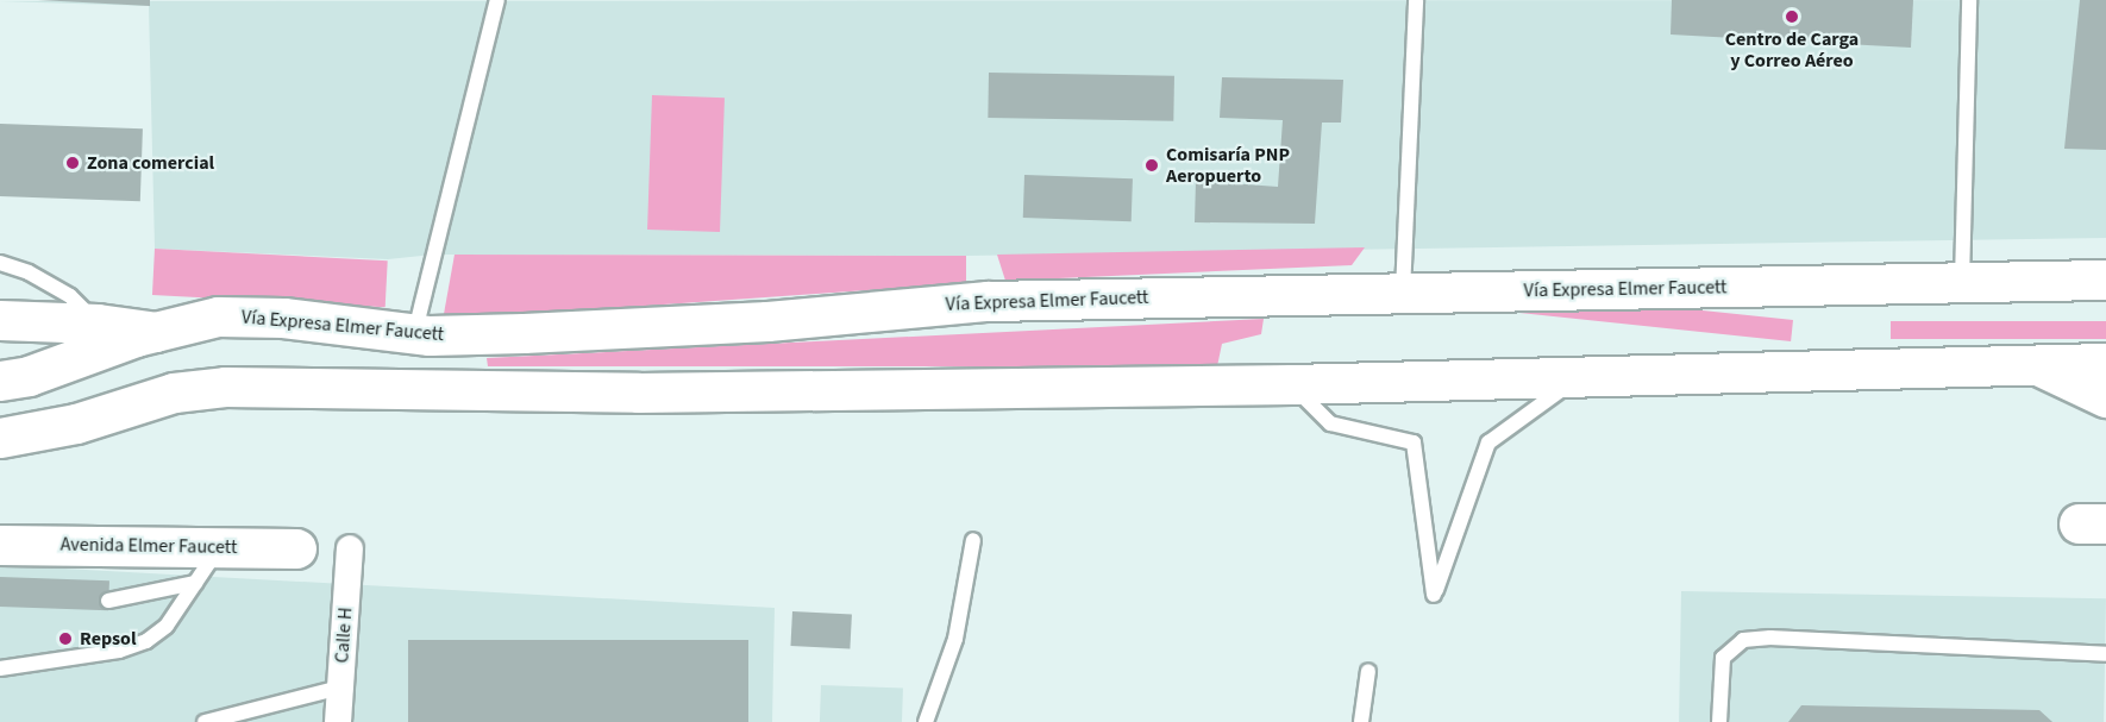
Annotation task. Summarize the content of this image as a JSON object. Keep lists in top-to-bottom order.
{
  "streets": {
    "main road": ["Vía Expresa Elmer Faucett", "Avenida Elmer Faucett"],
    "street": ["Calle H"]
  },
  "places": [
    "Centro de Carga y Correo Aéreo",
    "Zona comercial",
    "Comisaría PNP Aeropuerto",
    "Repsol"
  ]
}
